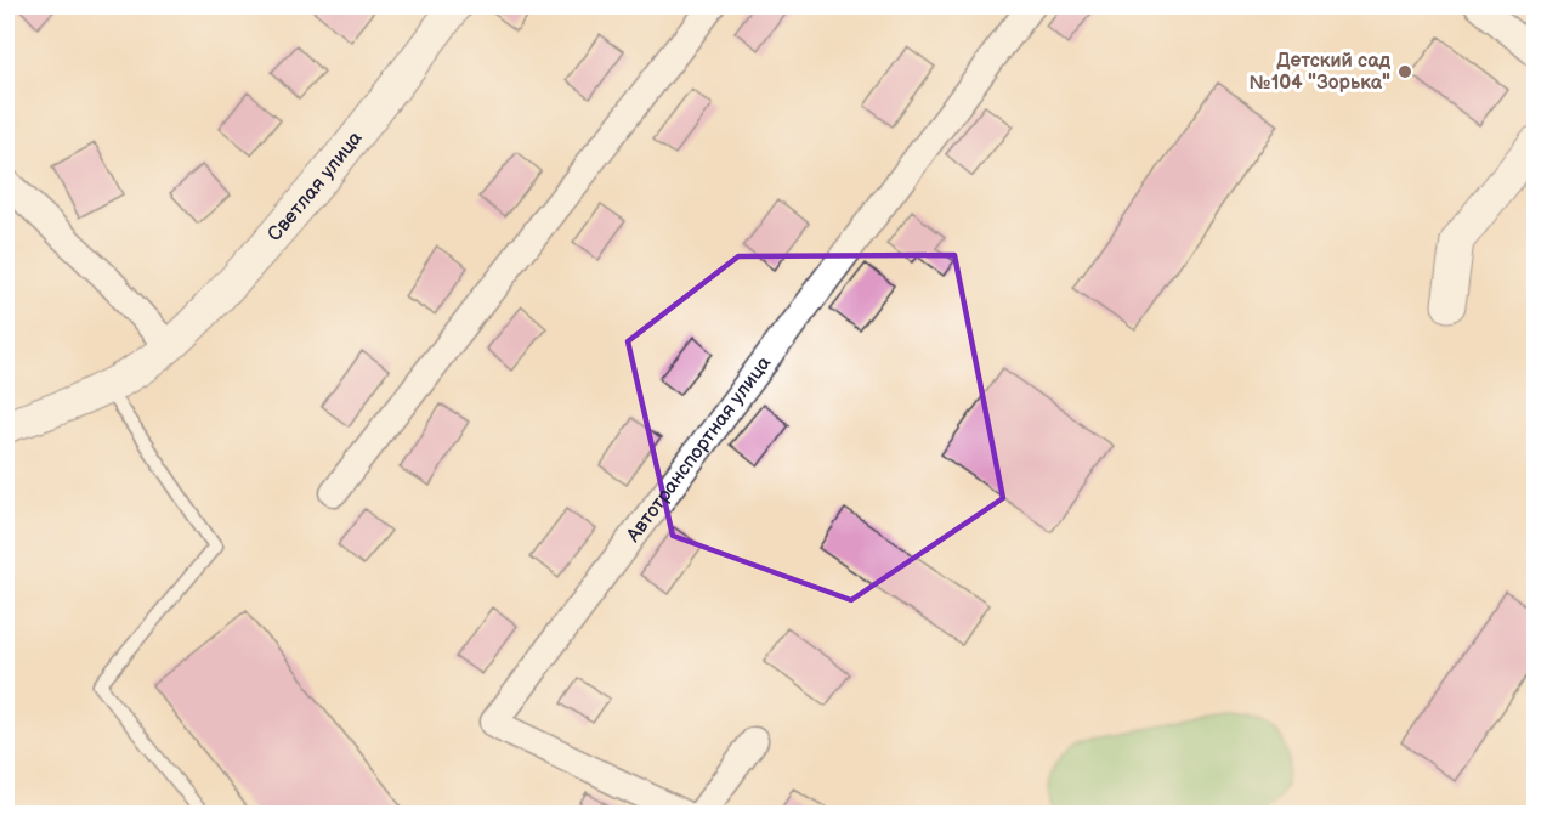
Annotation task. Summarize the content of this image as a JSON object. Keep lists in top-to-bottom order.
{
  "streets": {
    "street": ["Светлая улица", "Автотранспортная улица"]
  },
  "places": ["Детский сад №104 \"Зорька\""]
}
